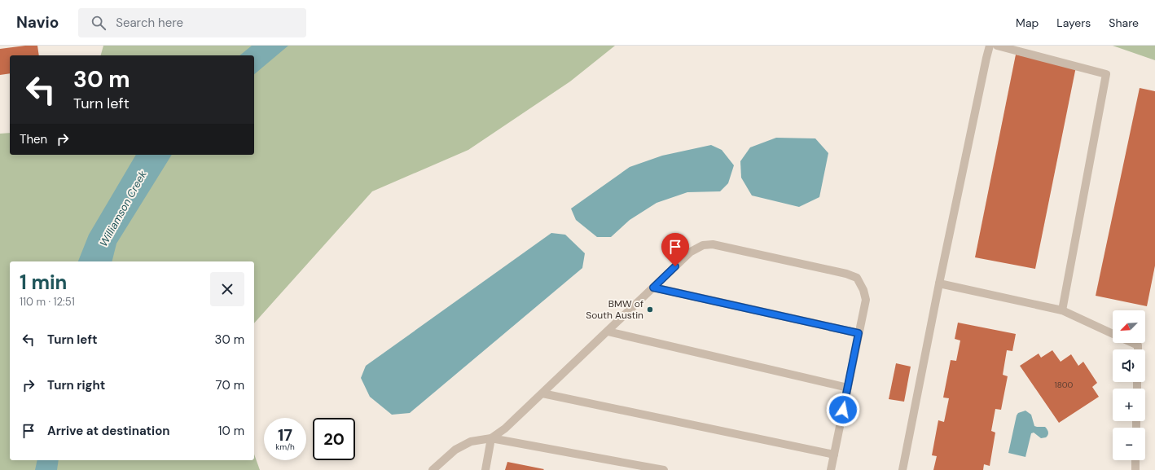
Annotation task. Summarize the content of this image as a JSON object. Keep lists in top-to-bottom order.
{
  "water": ["Williamson Creek"],
  "places": ["BMW of South Austin"],
  "house_numbers": ["1800"],
  "north": "bottom left",
  "page": {
    "header": "Navio",
    "search": "Search here",
    "nav": ["Map", "Layers", "Share"],
    "turn": ["30 m", "Turn left"],
    "then": "Then",
    "heading": ["1 min", "110 m · 12:51"],
    "map_buttons": ["+", "−"],
    "list": [
      {
        "name": "Turn left",
        "value": "30 m"
      },
      {
        "name": "Turn right",
        "value": "70 m"
      },
      {
        "name": "Arrive at destination",
        "value": "10 m"
      }
    ],
    "speed": "17 km/h",
    "limit": "20"
  }
}
